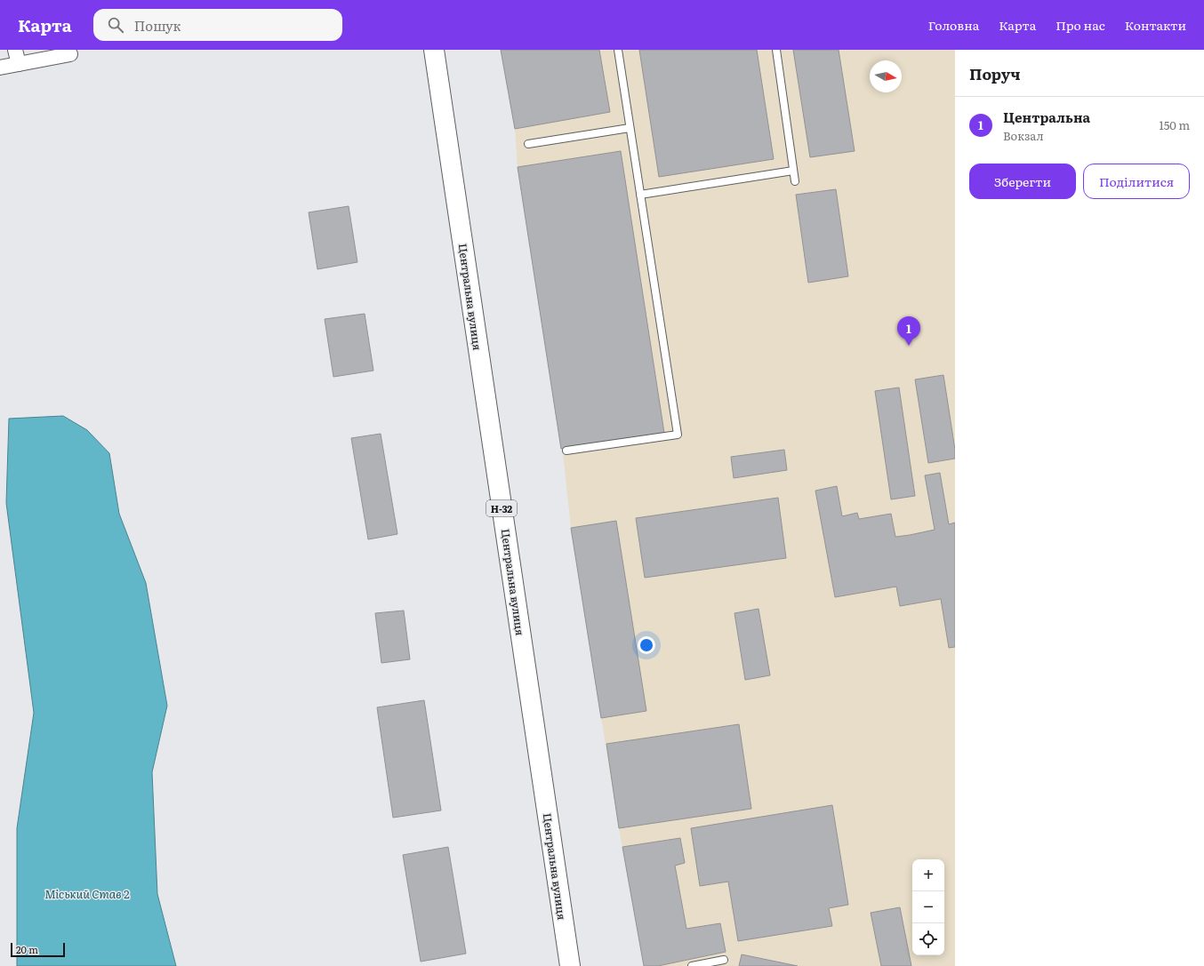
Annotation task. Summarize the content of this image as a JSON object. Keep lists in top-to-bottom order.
{
  "streets": {
    "main road": ["Центральна вулиця", "Н-32"]
  },
  "water": ["Міський Став 2"],
  "scale_bar": "20 m",
  "north": "right",
  "page": {
    "header": "Карта",
    "search": "Пошук",
    "nav": [
      "Головна",
      "Карта",
      "Про нас",
      "Контакти"
    ],
    "heading": "Поруч",
    "list": [
      {
        "mark": "1",
        "name": "Центральна",
        "note": "Вокзал",
        "value": "150 m"
      }
    ],
    "buttons": ["Зберегти", "Поділитися"],
    "pins": "1",
    "map_buttons": ["+", "−"],
    "scale": "20 m"
  }
}
